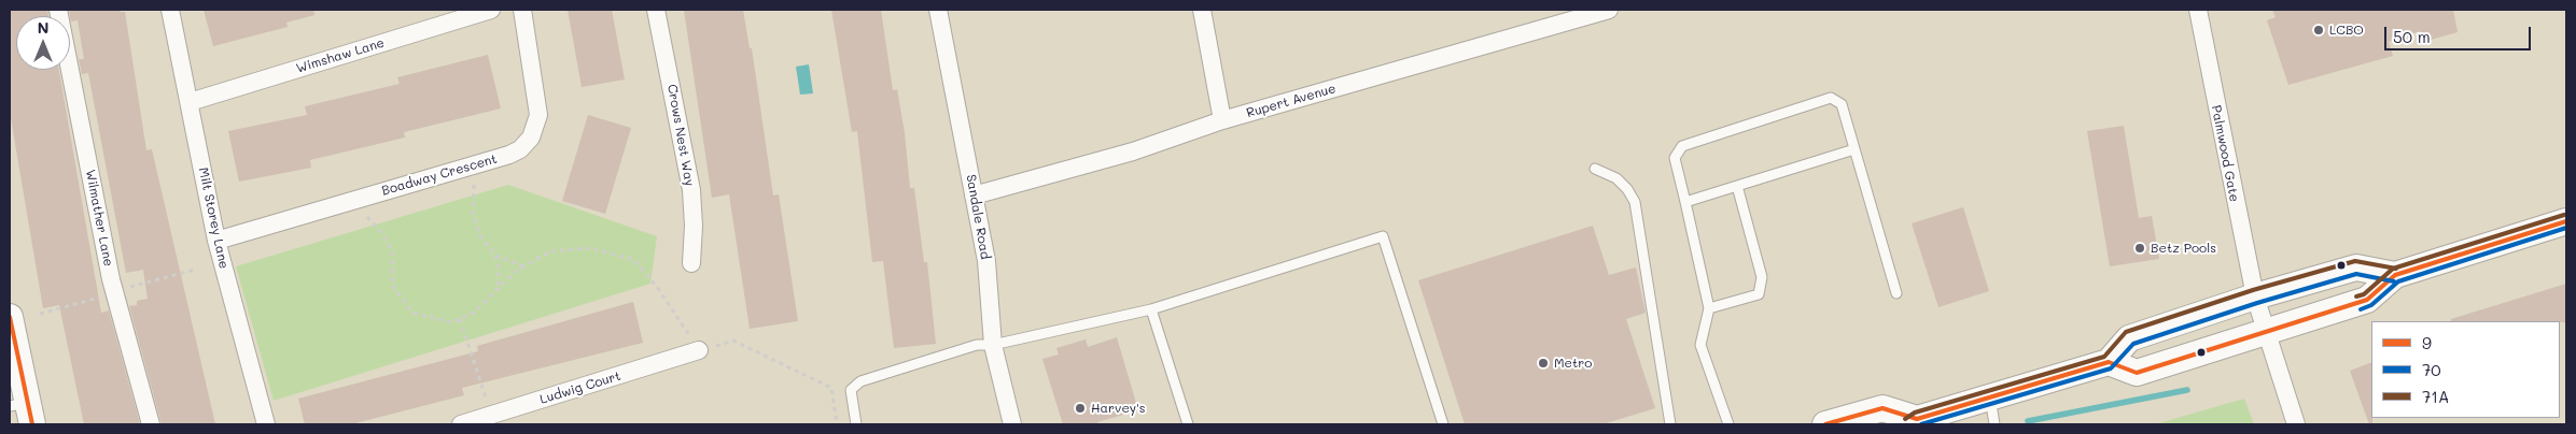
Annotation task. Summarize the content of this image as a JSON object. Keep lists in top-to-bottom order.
{
  "streets": {
    "street": [
      "Wimshaw Lane",
      "Rupert Avenue",
      "Crows Nest Way",
      "Palmwood Gate",
      "Boadway Crescent",
      "Sandale Road",
      "Wilmather Lane",
      "Milt Storey Lane",
      "Ludwig Court"
    ]
  },
  "crossings": [
    ["Wimshaw Lane", "Milt Storey Lane"],
    ["Rupert Avenue", "Sandale Road"],
    ["Boadway Crescent", "Milt Storey Lane"]
  ],
  "places": [
    "LCBO",
    "Betz Pools",
    "Metro",
    "Harvey's"
  ],
  "lines": ["transit line 71A", "transit line 9", "transit line 70"],
  "legend": ["9", "70", "71A"],
  "scale_bar": "50 m",
  "north": "top"
}
